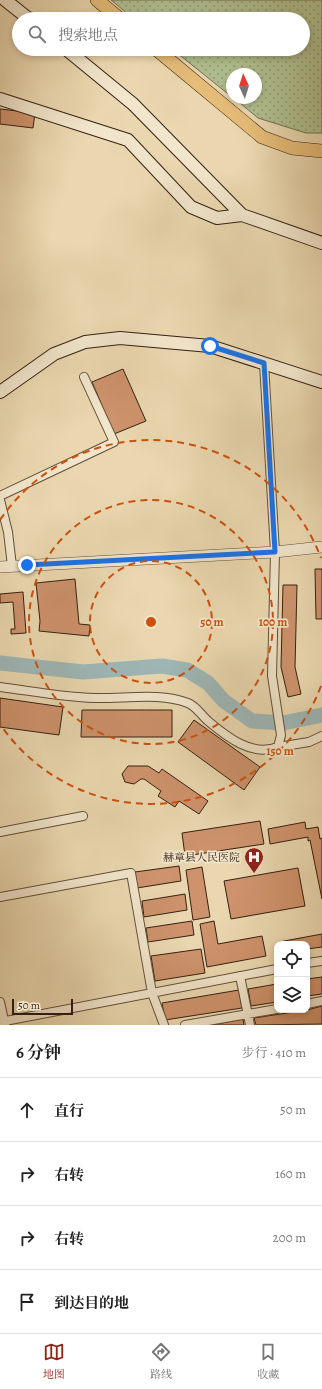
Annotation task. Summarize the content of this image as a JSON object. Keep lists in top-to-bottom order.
{
  "places": {
    "hospital": ["赫章县人民医院"]
  },
  "scale_bar": "50 m",
  "north": "top",
  "page": {
    "search": "搜索地点",
    "scale": "50 m",
    "heading": ["6 分钟", "步行 · 410 m"],
    "list": [
      ["直行", "50 m"],
      ["右转", "160 m"],
      ["右转", "200 m"],
      "到达目的地"
    ],
    "nav": ["地图", "路线", "收藏"]
  },
  "rings": ["50 m", "100 m", "150 m"]
}
